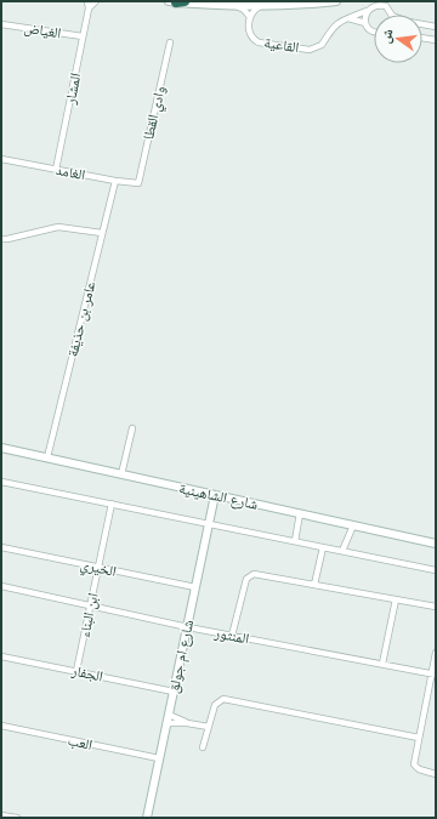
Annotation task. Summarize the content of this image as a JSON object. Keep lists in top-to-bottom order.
{
  "streets": {
    "street": [
      "الغياض",
      "القاعية",
      "المشار",
      "وادي القطا",
      "الغامد",
      "عامر بن حذيفة",
      "شارع الشاهينية",
      "الخيري",
      "ابن البناء",
      "المنثور",
      "شارع ام جولق",
      "الجفار",
      "العب"
    ]
  },
  "crossings": [
    ["الغياض", "المشار"],
    ["المشار", "الغامد"],
    ["وادي القطا", "الغامد"],
    ["الغامد", "عامر بن حذيفة"],
    ["عامر بن حذيفة", "شارع الشاهينية"],
    ["شارع الشاهينية", "ابن البناء"],
    ["شارع الشاهينية", "شارع ام جولق"],
    ["الخيري", "ابن البناء"],
    ["الخيري", "شارع ام جولق"],
    ["ابن البناء", "المنثور"],
    ["ابن البناء", "الجفار"],
    ["المنثور", "شارع ام جولق"],
    ["شارع ام جولق", "الجفار"],
    ["شارع ام جولق", "العب"]
  ],
  "north": "left"
}
